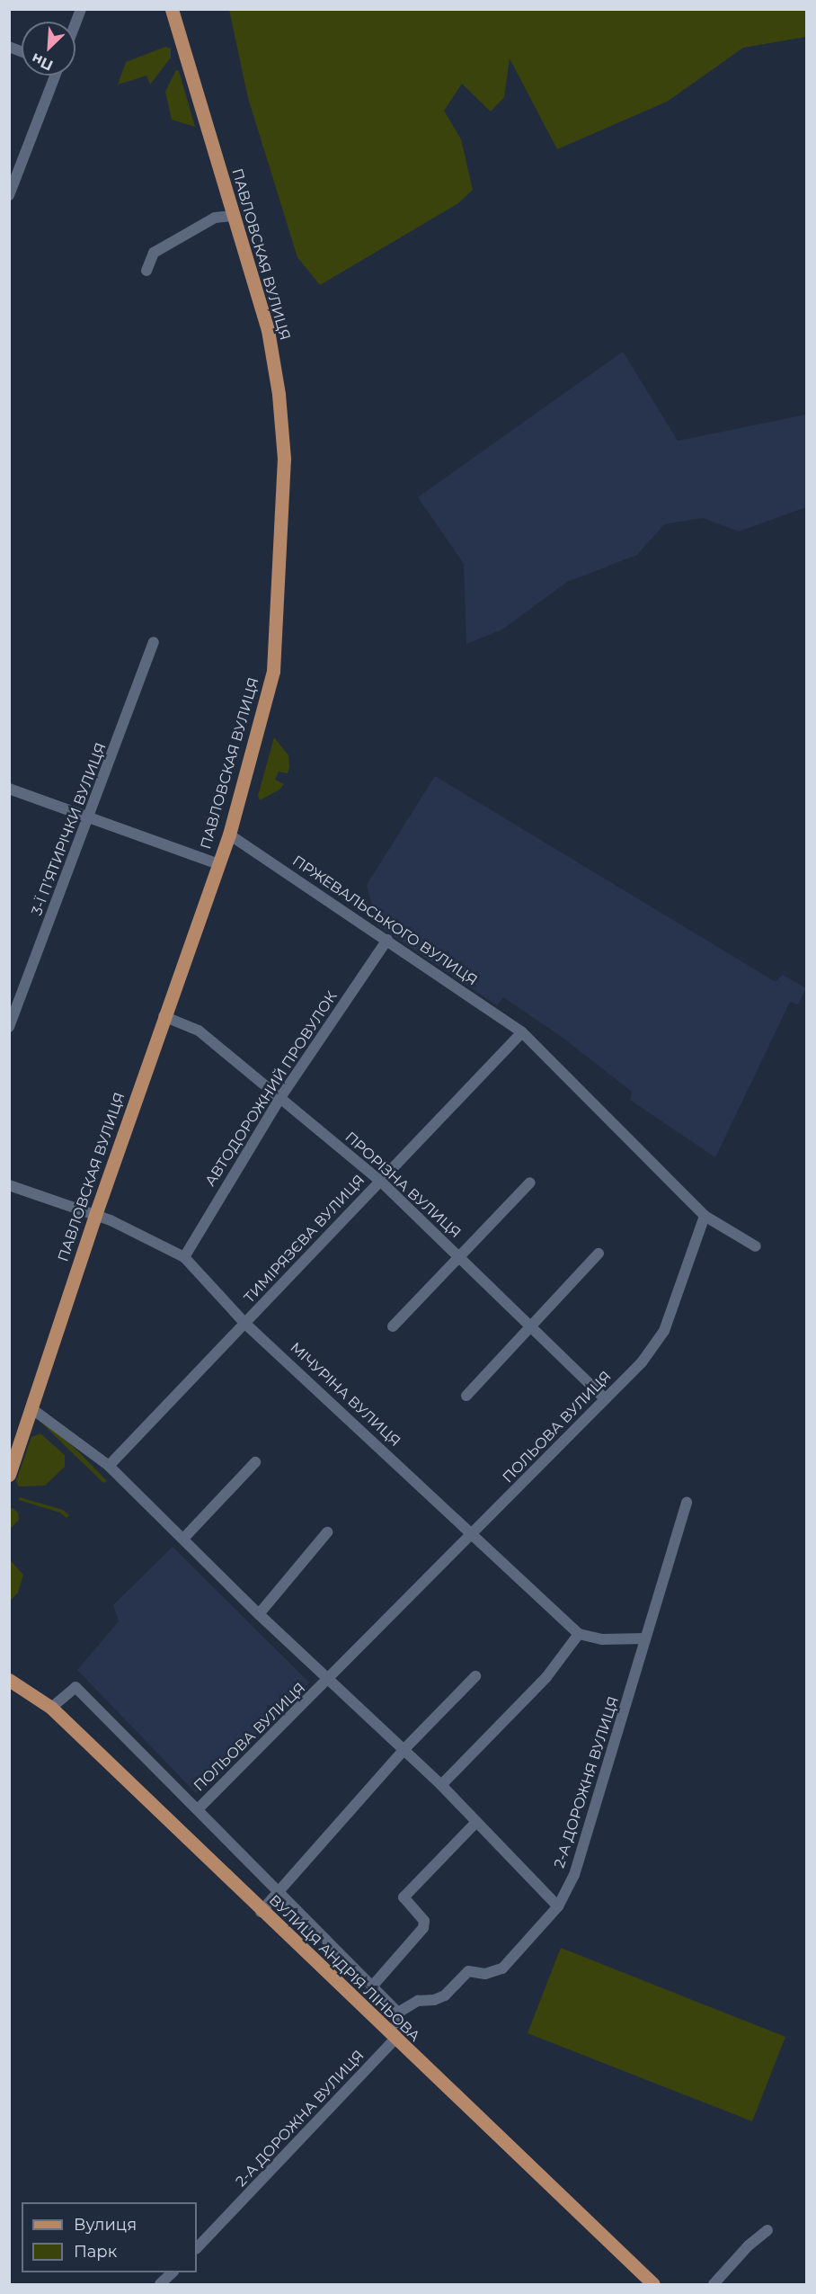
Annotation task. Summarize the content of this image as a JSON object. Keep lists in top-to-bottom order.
{
  "streets": {
    "main road": ["ПАВЛОВСКАЯ ВУЛИЦЯ", "ВУЛИЦЯ АНДРІЯ ЛІНЬОВА"],
    "street": [
      "3-Ї П’ЯТИРІЧКИ ВУЛИЦЯ",
      "ПРЖЕВАЛЬСЬКОГО ВУЛИЦЯ",
      "АВТОДОРОЖНИЙ ПРОВУЛОК",
      "ПРОРІЗНА ВУЛИЦЯ",
      "ТИМІРЯЗЄВА ВУЛИЦЯ",
      "МІЧУРІНА ВУЛИЦЯ",
      "ПОЛЬОВА ВУЛИЦЯ",
      "2-А ДОРОЖНЯ ВУЛИЦЯ",
      "2-А ДОРОЖНА ВУЛИЦЯ"
    ]
  },
  "crossings": [
    ["ПАВЛОВСКАЯ ВУЛИЦЯ", "ПРЖЕВАЛЬСЬКОГО ВУЛИЦЯ"],
    ["ПАВЛОВСКАЯ ВУЛИЦЯ", "ПРОРІЗНА ВУЛИЦЯ"],
    ["ПАВЛОВСКАЯ ВУЛИЦЯ", "МІЧУРІНА ВУЛИЦЯ"],
    ["ПРЖЕВАЛЬСЬКОГО ВУЛИЦЯ", "АВТОДОРОЖНИЙ ПРОВУЛОК"],
    ["ПРЖЕВАЛЬСЬКОГО ВУЛИЦЯ", "ТИМІРЯЗЄВА ВУЛИЦЯ"],
    ["АВТОДОРОЖНИЙ ПРОВУЛОК", "ПРОРІЗНА ВУЛИЦЯ"],
    ["АВТОДОРОЖНИЙ ПРОВУЛОК", "МІЧУРІНА ВУЛИЦЯ"],
    ["ПРОРІЗНА ВУЛИЦЯ", "ТИМІРЯЗЄВА ВУЛИЦЯ"],
    ["ПРОРІЗНА ВУЛИЦЯ", "ПОЛЬОВА ВУЛИЦЯ"],
    ["ТИМІРЯЗЄВА ВУЛИЦЯ", "МІЧУРІНА ВУЛИЦЯ"],
    ["МІЧУРІНА ВУЛИЦЯ", "ПОЛЬОВА ВУЛИЦЯ"],
    ["ВУЛИЦЯ АНДРІЯ ЛІНЬОВА", "2-А ДОРОЖНА ВУЛИЦЯ"]
  ],
  "legend": ["Вулиця", "Парк"],
  "north": "bottom left"
}
